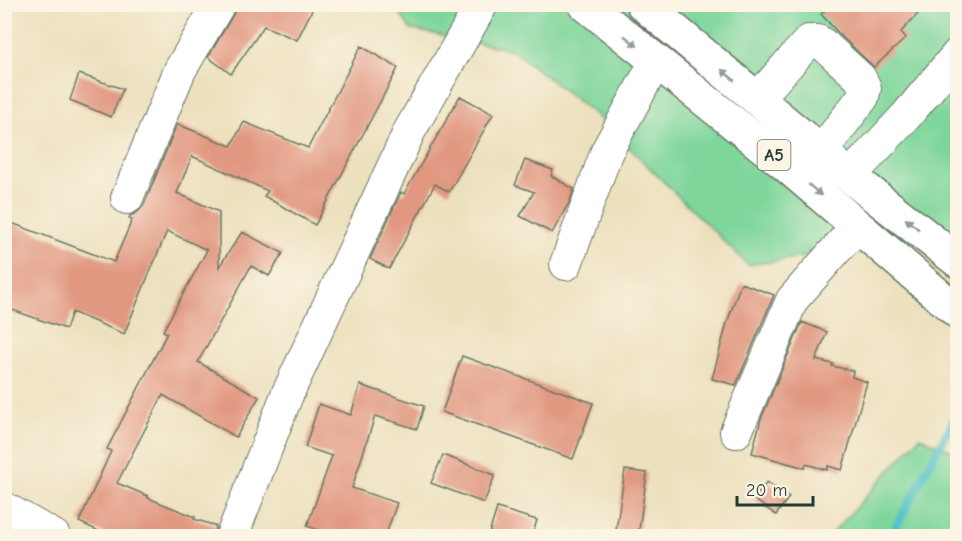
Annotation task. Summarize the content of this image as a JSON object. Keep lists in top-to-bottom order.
{
  "streets": {
    "highway": ["A5"]
  },
  "scale_bar": "20 m"
}
